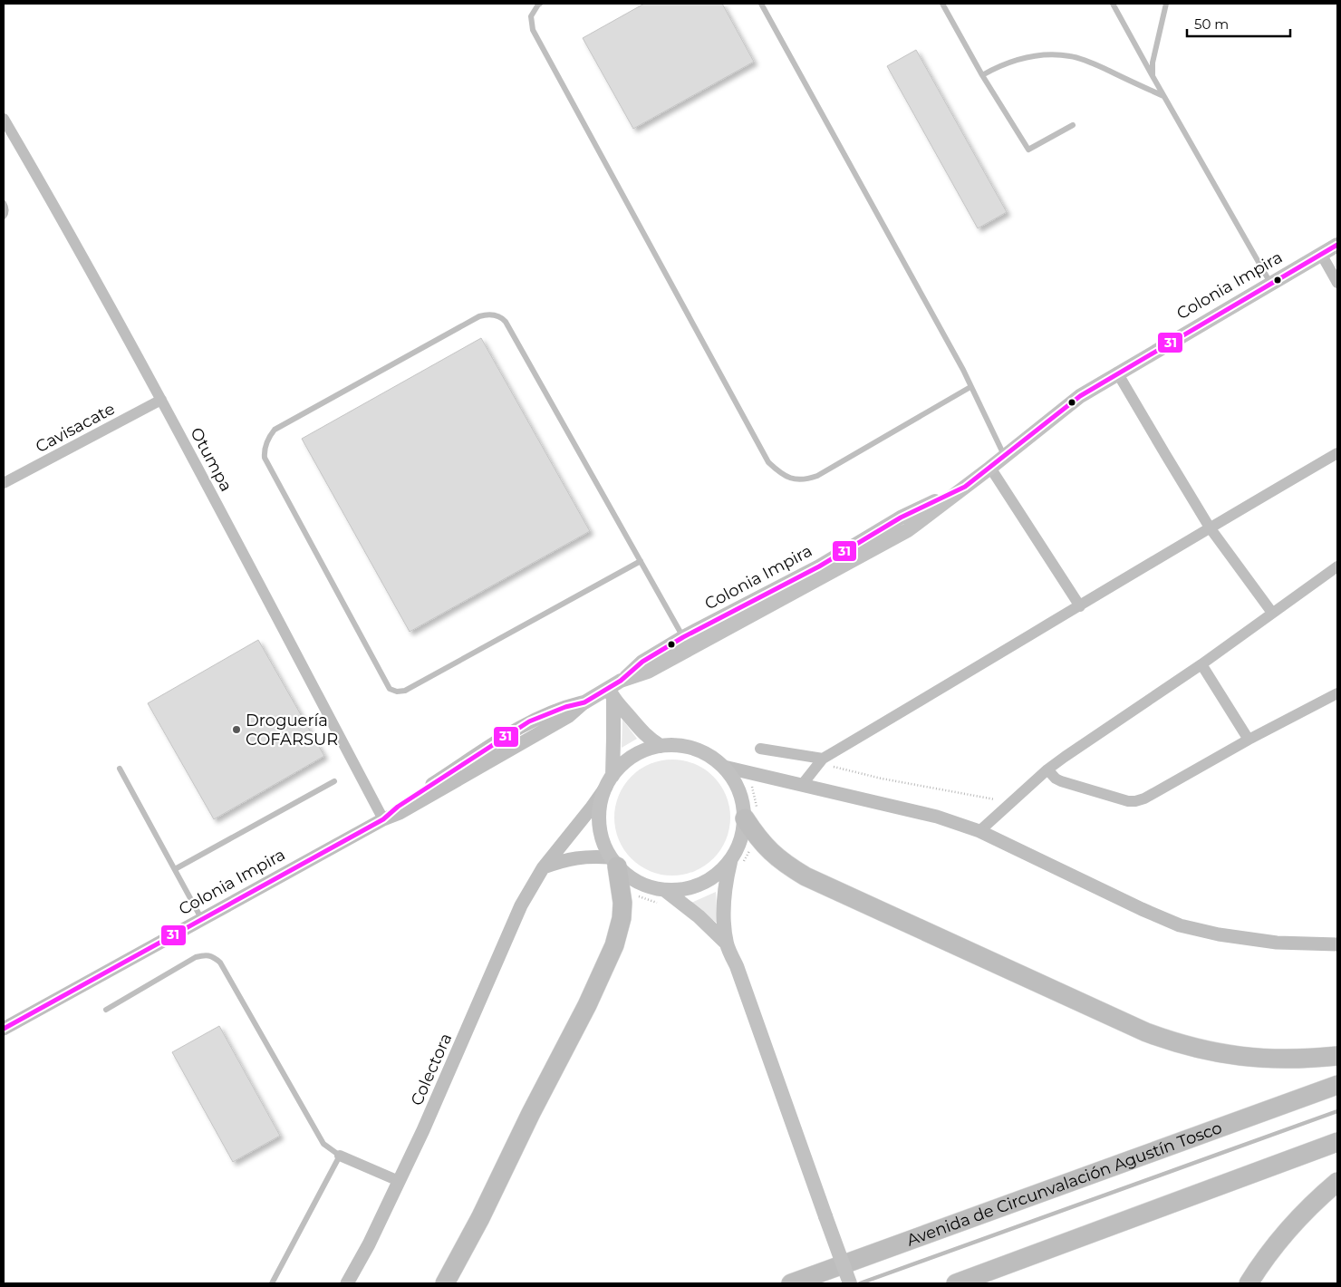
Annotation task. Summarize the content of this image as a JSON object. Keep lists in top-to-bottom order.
{
  "streets": {
    "highway": ["Avenida de Circunvalación Agustín Tosco"],
    "main road": ["Colonia Impira"],
    "street": ["Cavisacate", "Otumpa", "Colectora"]
  },
  "crossings": [
    ["Colonia Impira", "Otumpa"],
    ["Cavisacate", "Otumpa"]
  ],
  "places": ["Droguería COFARSUR"],
  "lines": ["transit line 31"],
  "scale_bar": "50 m"
}
